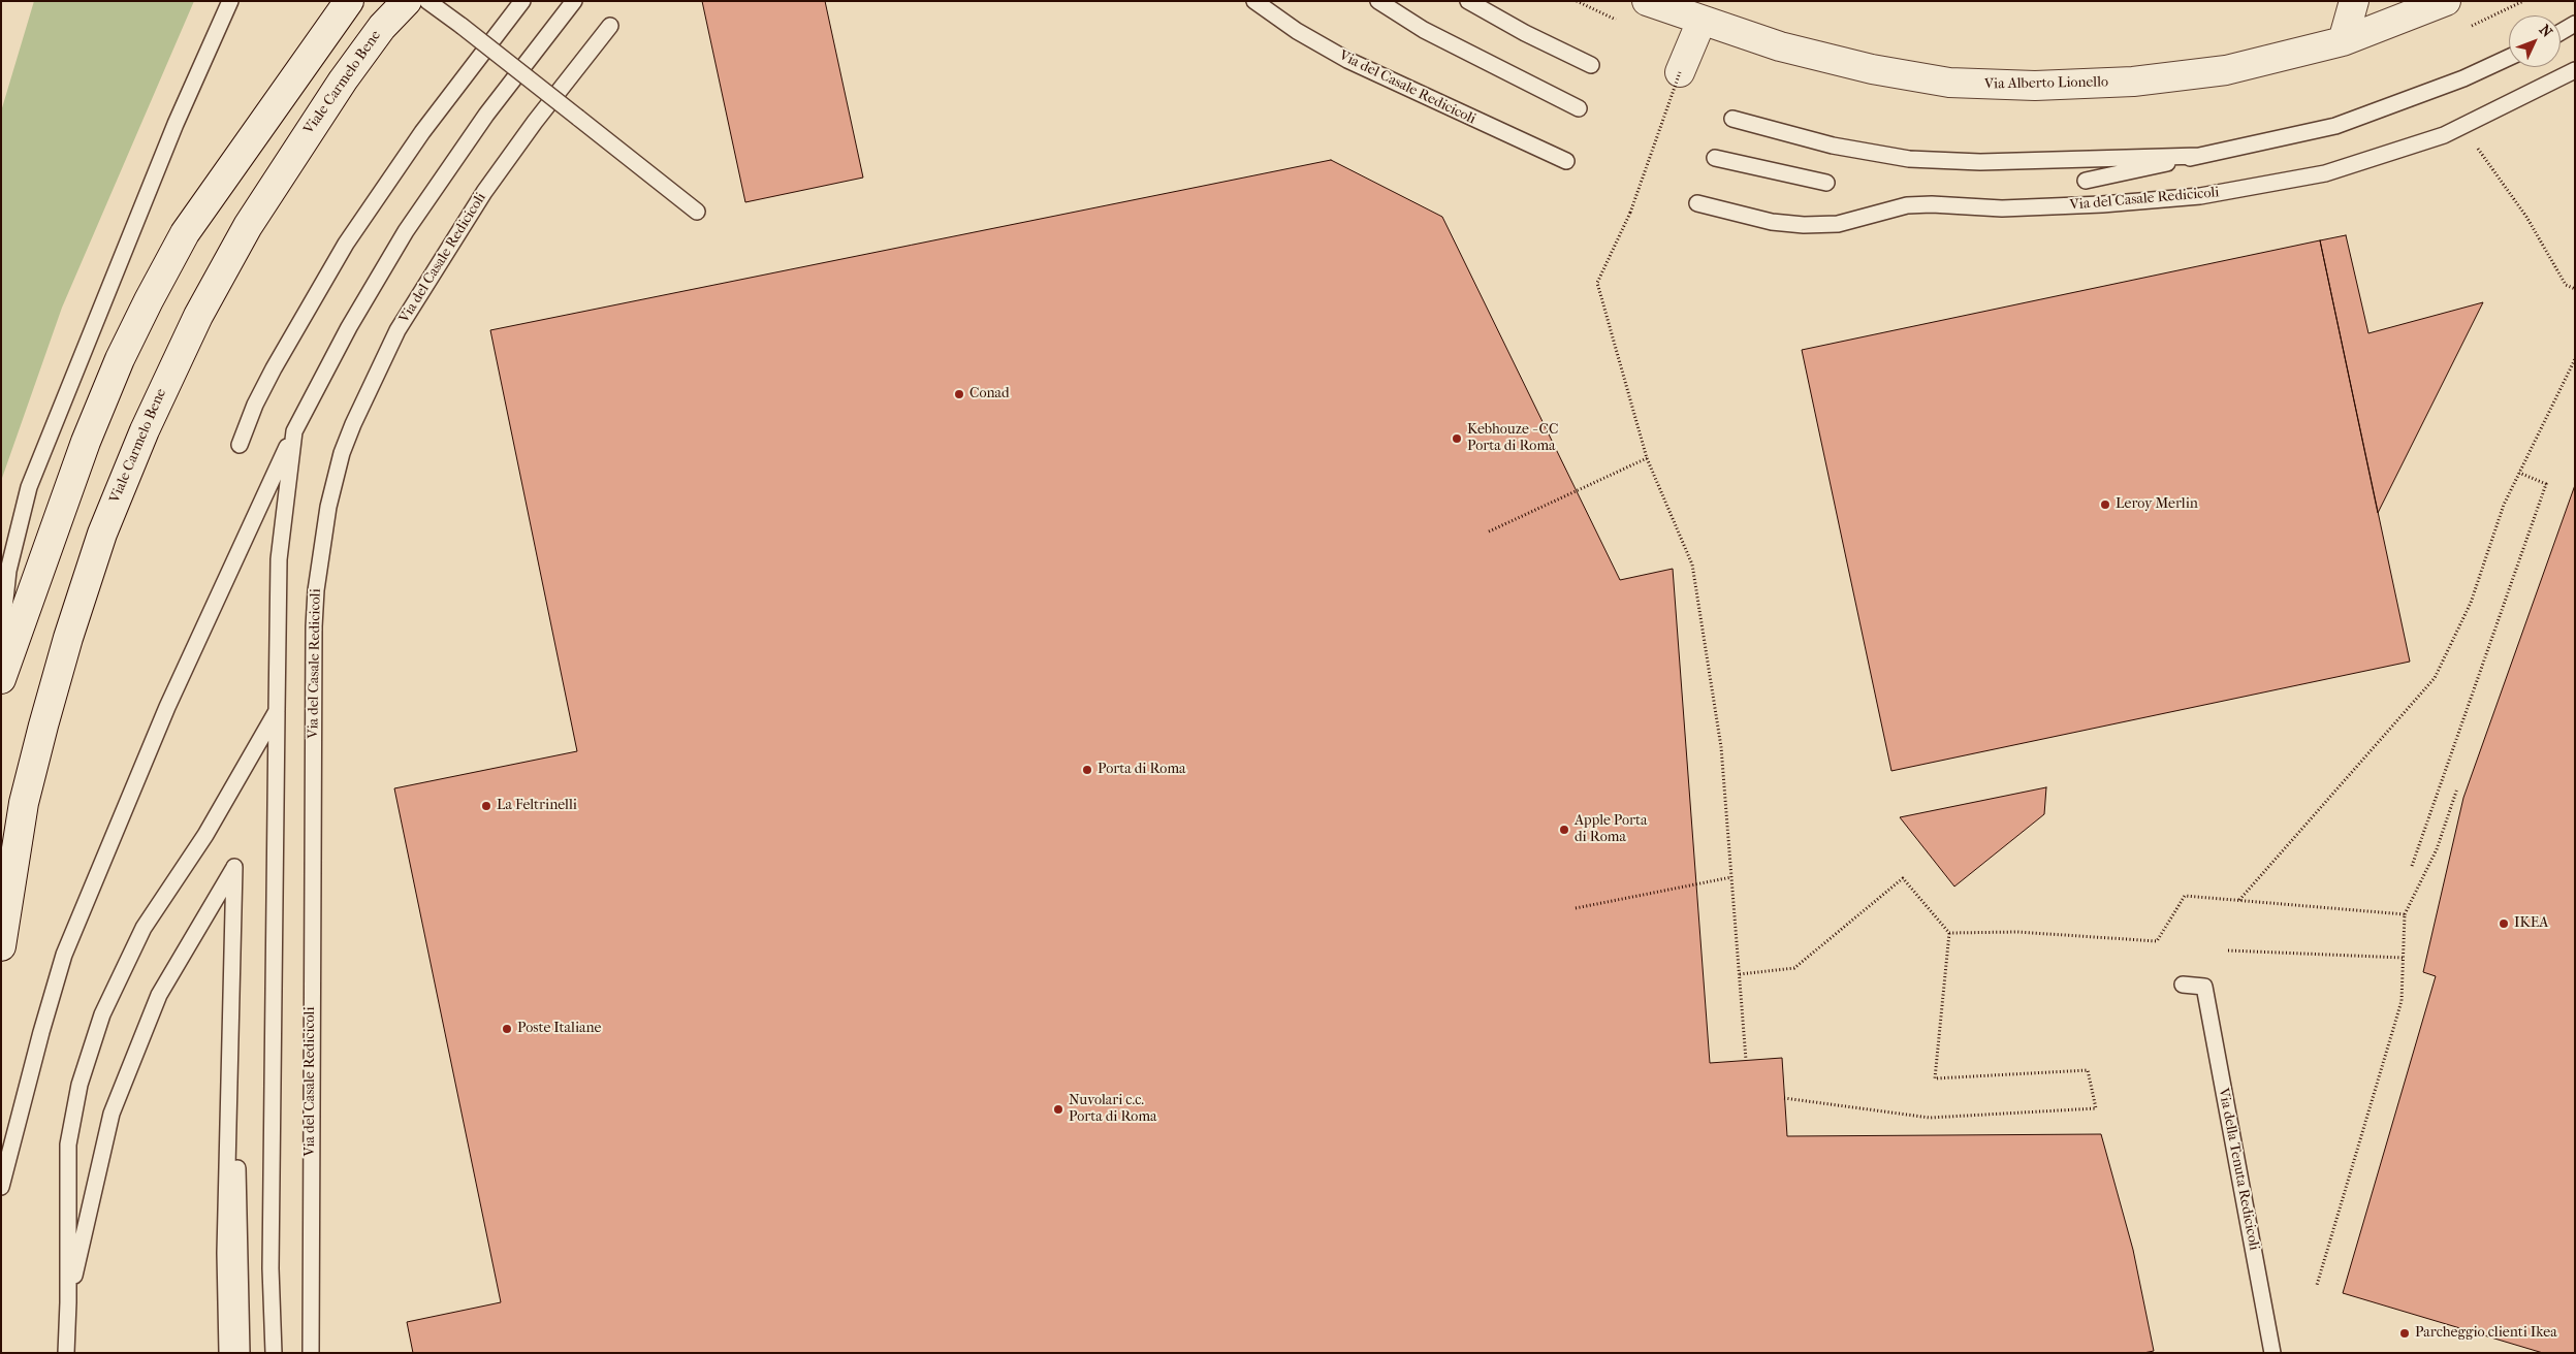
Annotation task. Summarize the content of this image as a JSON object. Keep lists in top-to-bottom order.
{
  "streets": {
    "street": ["Viale Carmelo Bene", "Via Alberto Lionello"],
    "lane": ["Via del Casale Redicicoli", "Via della Tenuta Redicicoli"]
  },
  "places": [
    "Conad",
    "Kebhouze - CC Porta di Roma",
    "Leroy Merlin",
    "Porta di Roma",
    "La Feltrinelli",
    "Apple Porta di Roma",
    "IKEA",
    "Poste Italiane",
    "Nuvolari c.c. Porta di Roma",
    "Parcheggio clienti Ikea"
  ],
  "north": "top right"
}
